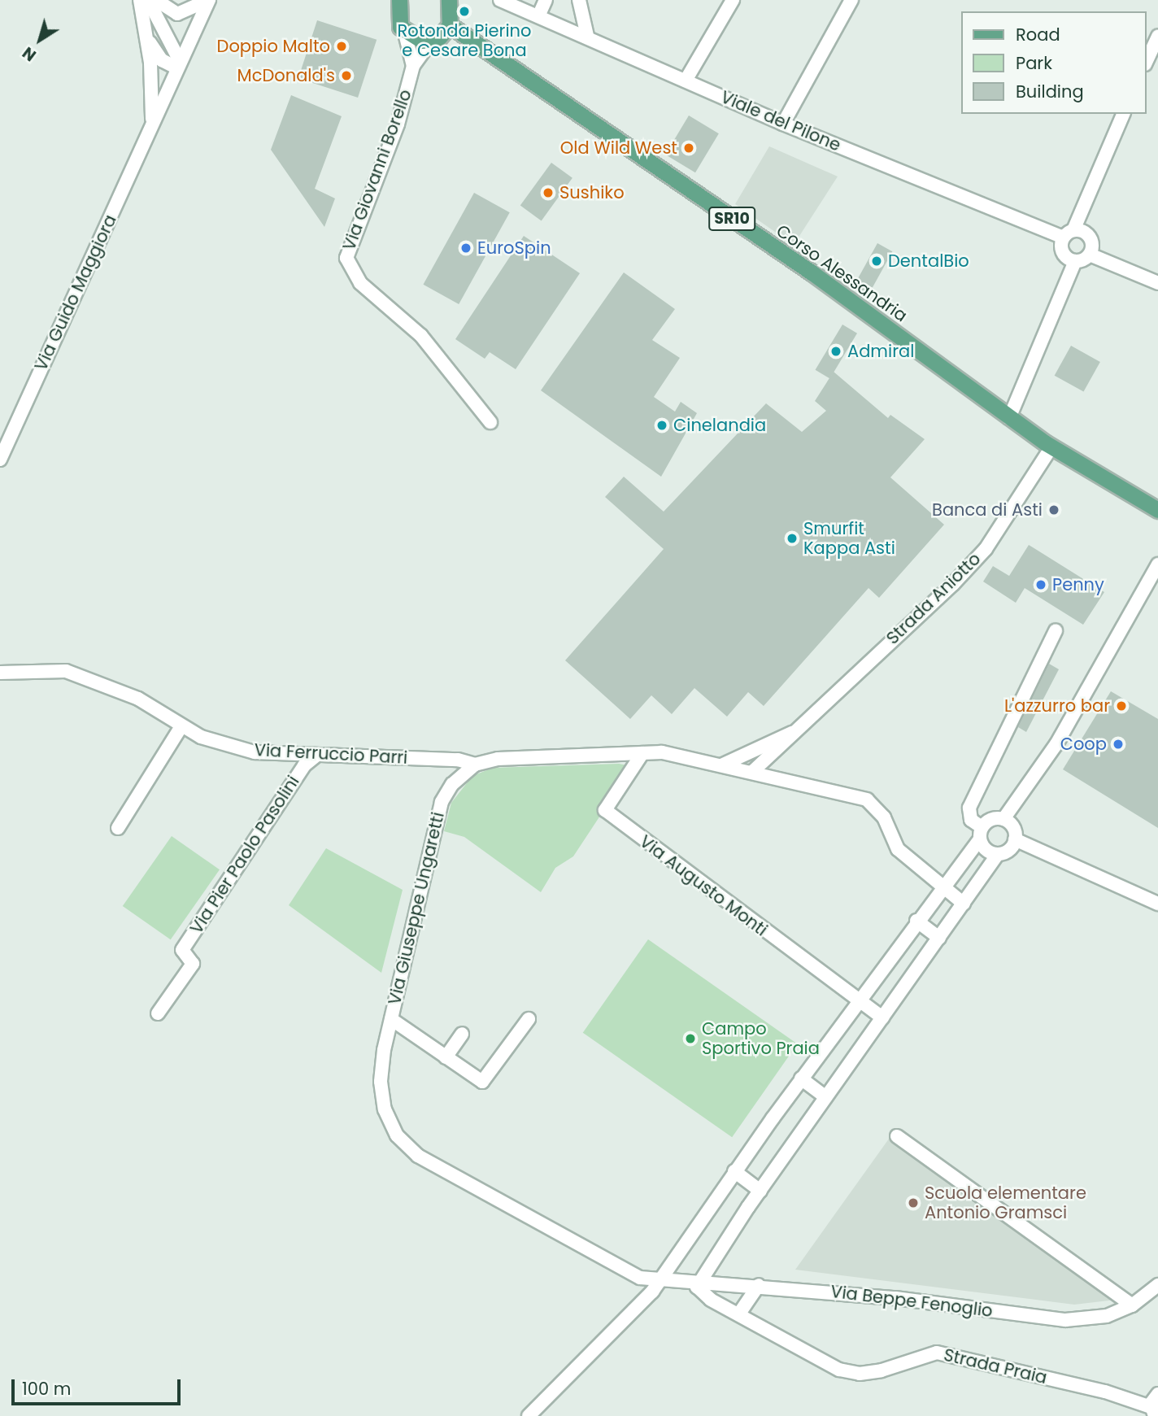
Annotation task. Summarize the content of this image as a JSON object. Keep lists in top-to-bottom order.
{
  "streets": {
    "main road": ["SR10", "Corso Alessandria"],
    "street": [
      "Viale del Pilone",
      "Via Giovanni Borello",
      "Via Guido Maggiora",
      "Strada Aniotto",
      "Via Ferruccio Parri",
      "Via Pier Paolo Pasolini",
      "Via Augusto Monti",
      "Via Giuseppe Ungaretti",
      "Via Beppe Fenoglio",
      "Strada Praia"
    ]
  },
  "crossings": [
    ["Corso Alessandria", "Strada Aniotto"],
    ["Strada Aniotto", "Via Giuseppe Ungaretti"],
    ["Via Ferruccio Parri", "Via Pier Paolo Pasolini"],
    ["Via Ferruccio Parri", "Via Giuseppe Ungaretti"],
    ["Via Augusto Monti", "Via Giuseppe Ungaretti"],
    ["Via Giuseppe Ungaretti", "Via Beppe Fenoglio"],
    ["Via Beppe Fenoglio", "Strada Praia"]
  ],
  "places": [
    "Rotonda Pierino e Cesare Bona",
    "Doppio Malto",
    "McDonald's",
    "Old Wild West",
    "Sushiko",
    "EuroSpin",
    "DentalBio",
    "Admiral",
    "Cinelandia",
    "Banca di Asti",
    "Smurfit Kappa Asti",
    "Penny",
    "L'azzurro bar",
    "Coop",
    "Campo Sportivo Praia",
    "Scuola elementare Antonio Gramsci"
  ],
  "legend": ["Road", "Park", "Building"],
  "scale_bar": "100 m",
  "north": "bottom left"
}
